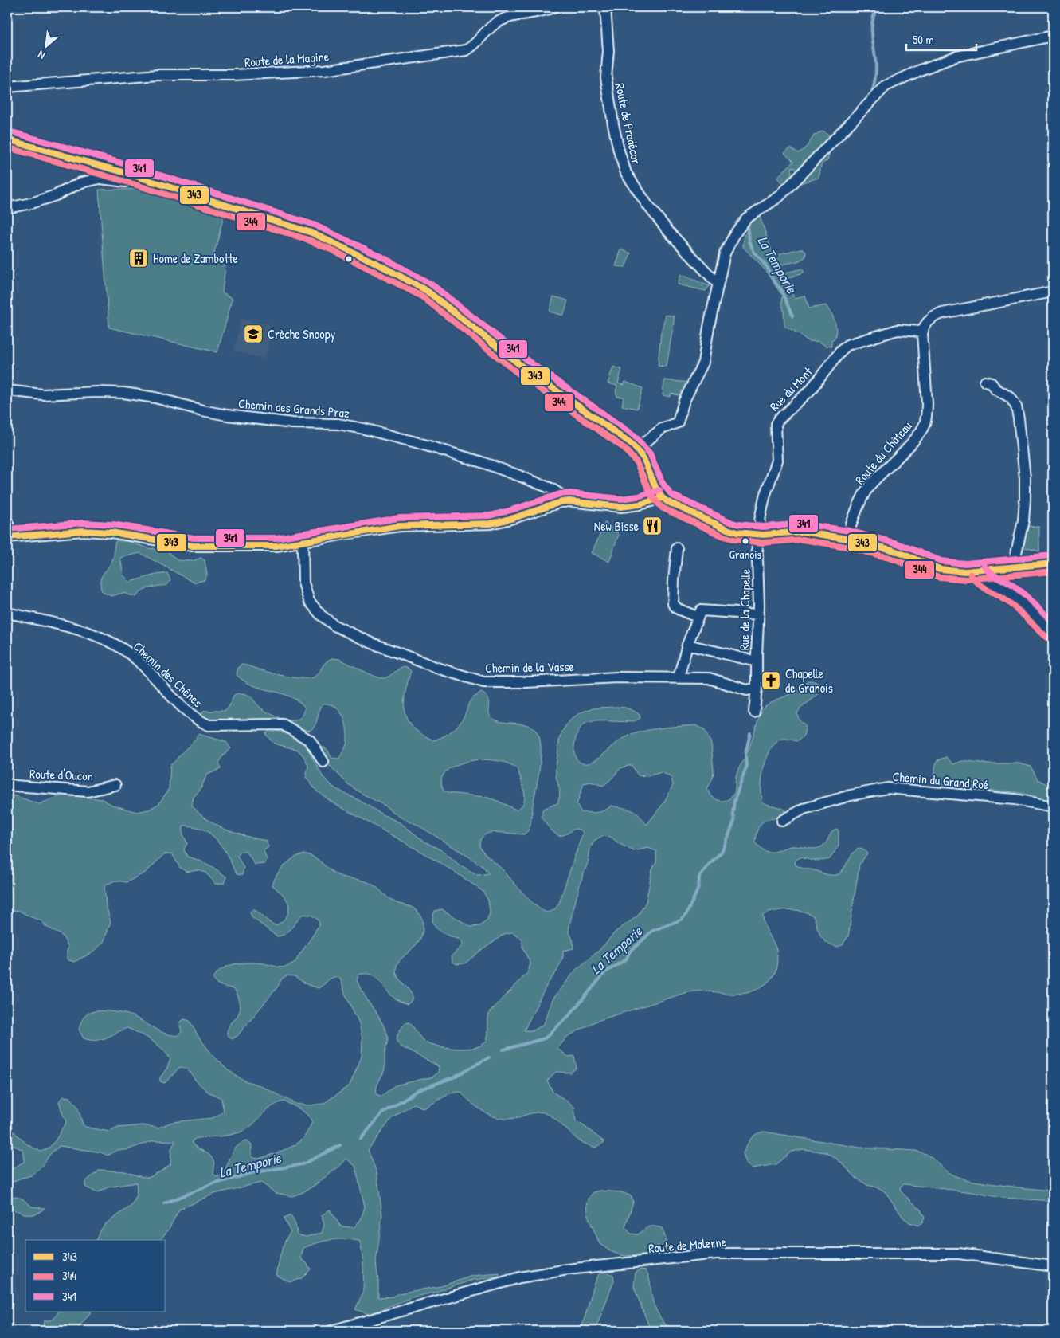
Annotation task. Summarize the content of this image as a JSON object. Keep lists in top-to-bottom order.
{
  "streets": {
    "street": [
      "Route de la Magine",
      "Route de Pradécor",
      "Rue du Mont",
      "Chemin des Grands Praz",
      "Route du Château",
      "Rue de la Chapelle",
      "Chemin de la Vasse",
      "Chemin des Chênes",
      "Route d'Oucon",
      "Chemin du Grand Roé",
      "Route de Malerne"
    ]
  },
  "crossings": [
    ["Rue du Mont", "Route du Château"],
    ["Rue du Mont", "Rue de la Chapelle"],
    ["Rue de la Chapelle", "Chemin de la Vasse"]
  ],
  "water": ["La Temporie"],
  "places": {
    "building": ["Home de Zambotte"],
    "school or university": ["Crèche Snoopy"],
    "restaurant": ["New Bisse"],
    "other": ["Granois"],
    "church": ["Chapelle de Granois"]
  },
  "lines": ["transit line 341", "transit line 343", "transit line 344"],
  "legend": ["343", "344", "341"],
  "scale_bar": "50 m",
  "north": "bottom left"
}
